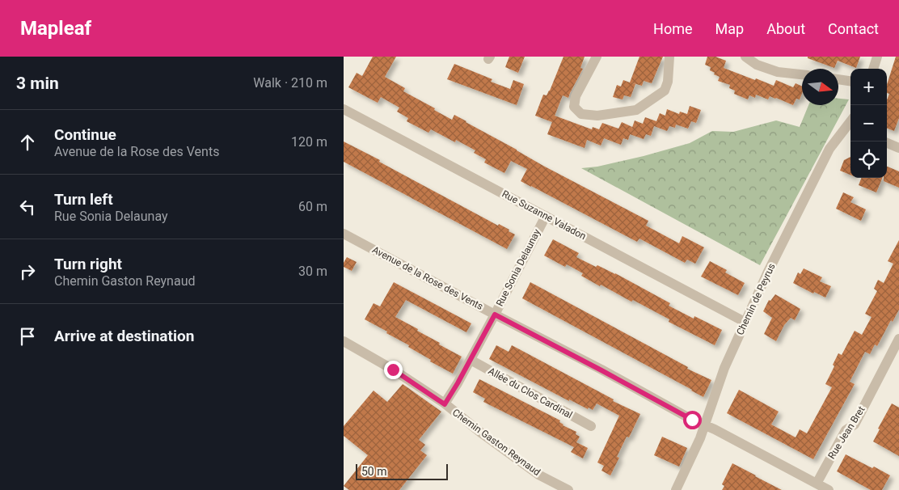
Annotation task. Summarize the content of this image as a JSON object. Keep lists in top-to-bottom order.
{
  "streets": {
    "street": [
      "Rue Suzanne Valadon",
      "Rue Sonia Delaunay",
      "Avenue de la Rose des Vents",
      "Chemin de Peyrus",
      "Allée du Clos Cardinal",
      "Rue Jean Bret",
      "Chemin Gaston Reynaud"
    ]
  },
  "crossings": [
    ["Rue Suzanne Valadon", "Rue Sonia Delaunay"],
    ["Rue Suzanne Valadon", "Chemin de Peyrus"],
    ["Rue Sonia Delaunay", "Avenue de la Rose des Vents"],
    ["Rue Sonia Delaunay", "Allée du Clos Cardinal"],
    ["Rue Sonia Delaunay", "Chemin Gaston Reynaud"],
    ["Avenue de la Rose des Vents", "Chemin de Peyrus"],
    ["Avenue de la Rose des Vents", "Rue Jean Bret"]
  ],
  "scale_bar": "50 m",
  "north": "right",
  "page": {
    "header": "Mapleaf",
    "nav": [
      "Home",
      "Map",
      "About",
      "Contact"
    ],
    "heading": ["3 min", "Walk · 210 m"],
    "map_buttons": ["+", "−"],
    "list": [
      ["Continue", "Avenue de la Rose des Vents", "120 m"],
      ["Turn left", "Rue Sonia Delaunay", "60 m"],
      ["Turn right", "Chemin Gaston Reynaud", "30 m"],
      "Arrive at destination"
    ],
    "scale": "50 m"
  }
}
